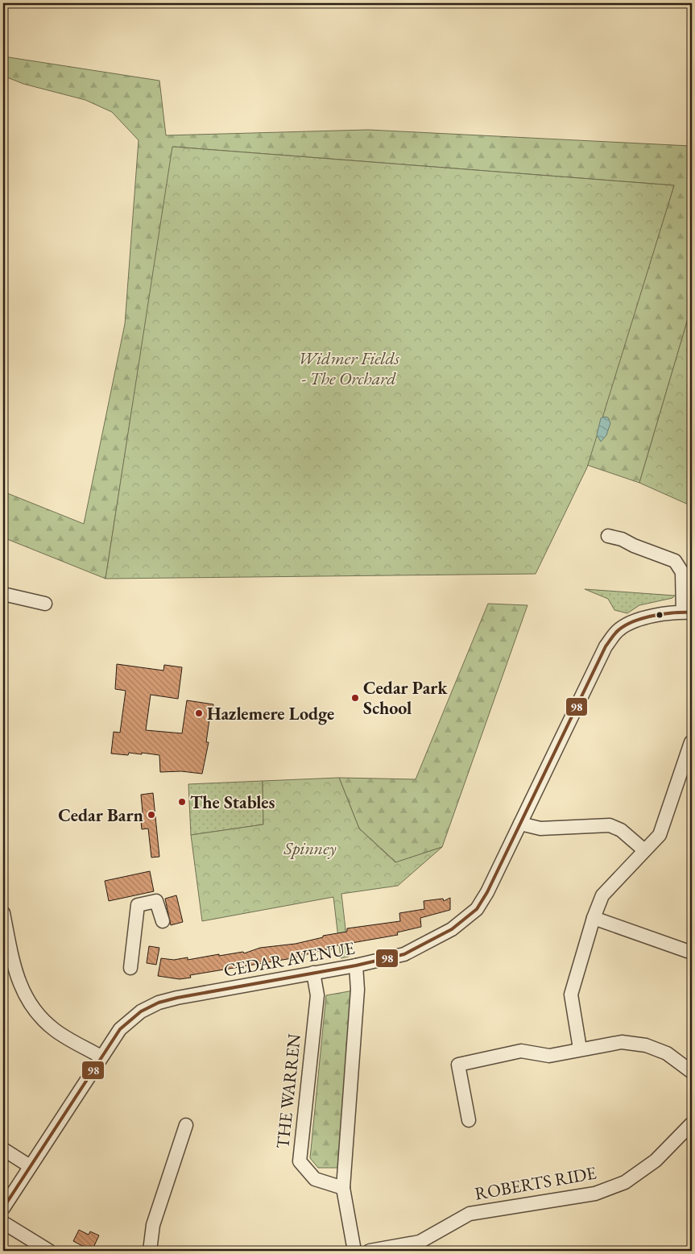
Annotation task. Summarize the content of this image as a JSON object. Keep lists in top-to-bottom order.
{
  "streets": {
    "street": ["CEDAR AVENUE", "THE WARREN", "ROBERTS RIDE"]
  },
  "crossings": [
    ["CEDAR AVENUE", "THE WARREN"]
  ],
  "parks": ["Widmer Fields - The Orchard", "Spinney"],
  "places": [
    "Cedar Park School",
    "Hazlemere Lodge",
    "The Stables",
    "Cedar Barn"
  ],
  "lines": ["transit line 98"]
}
